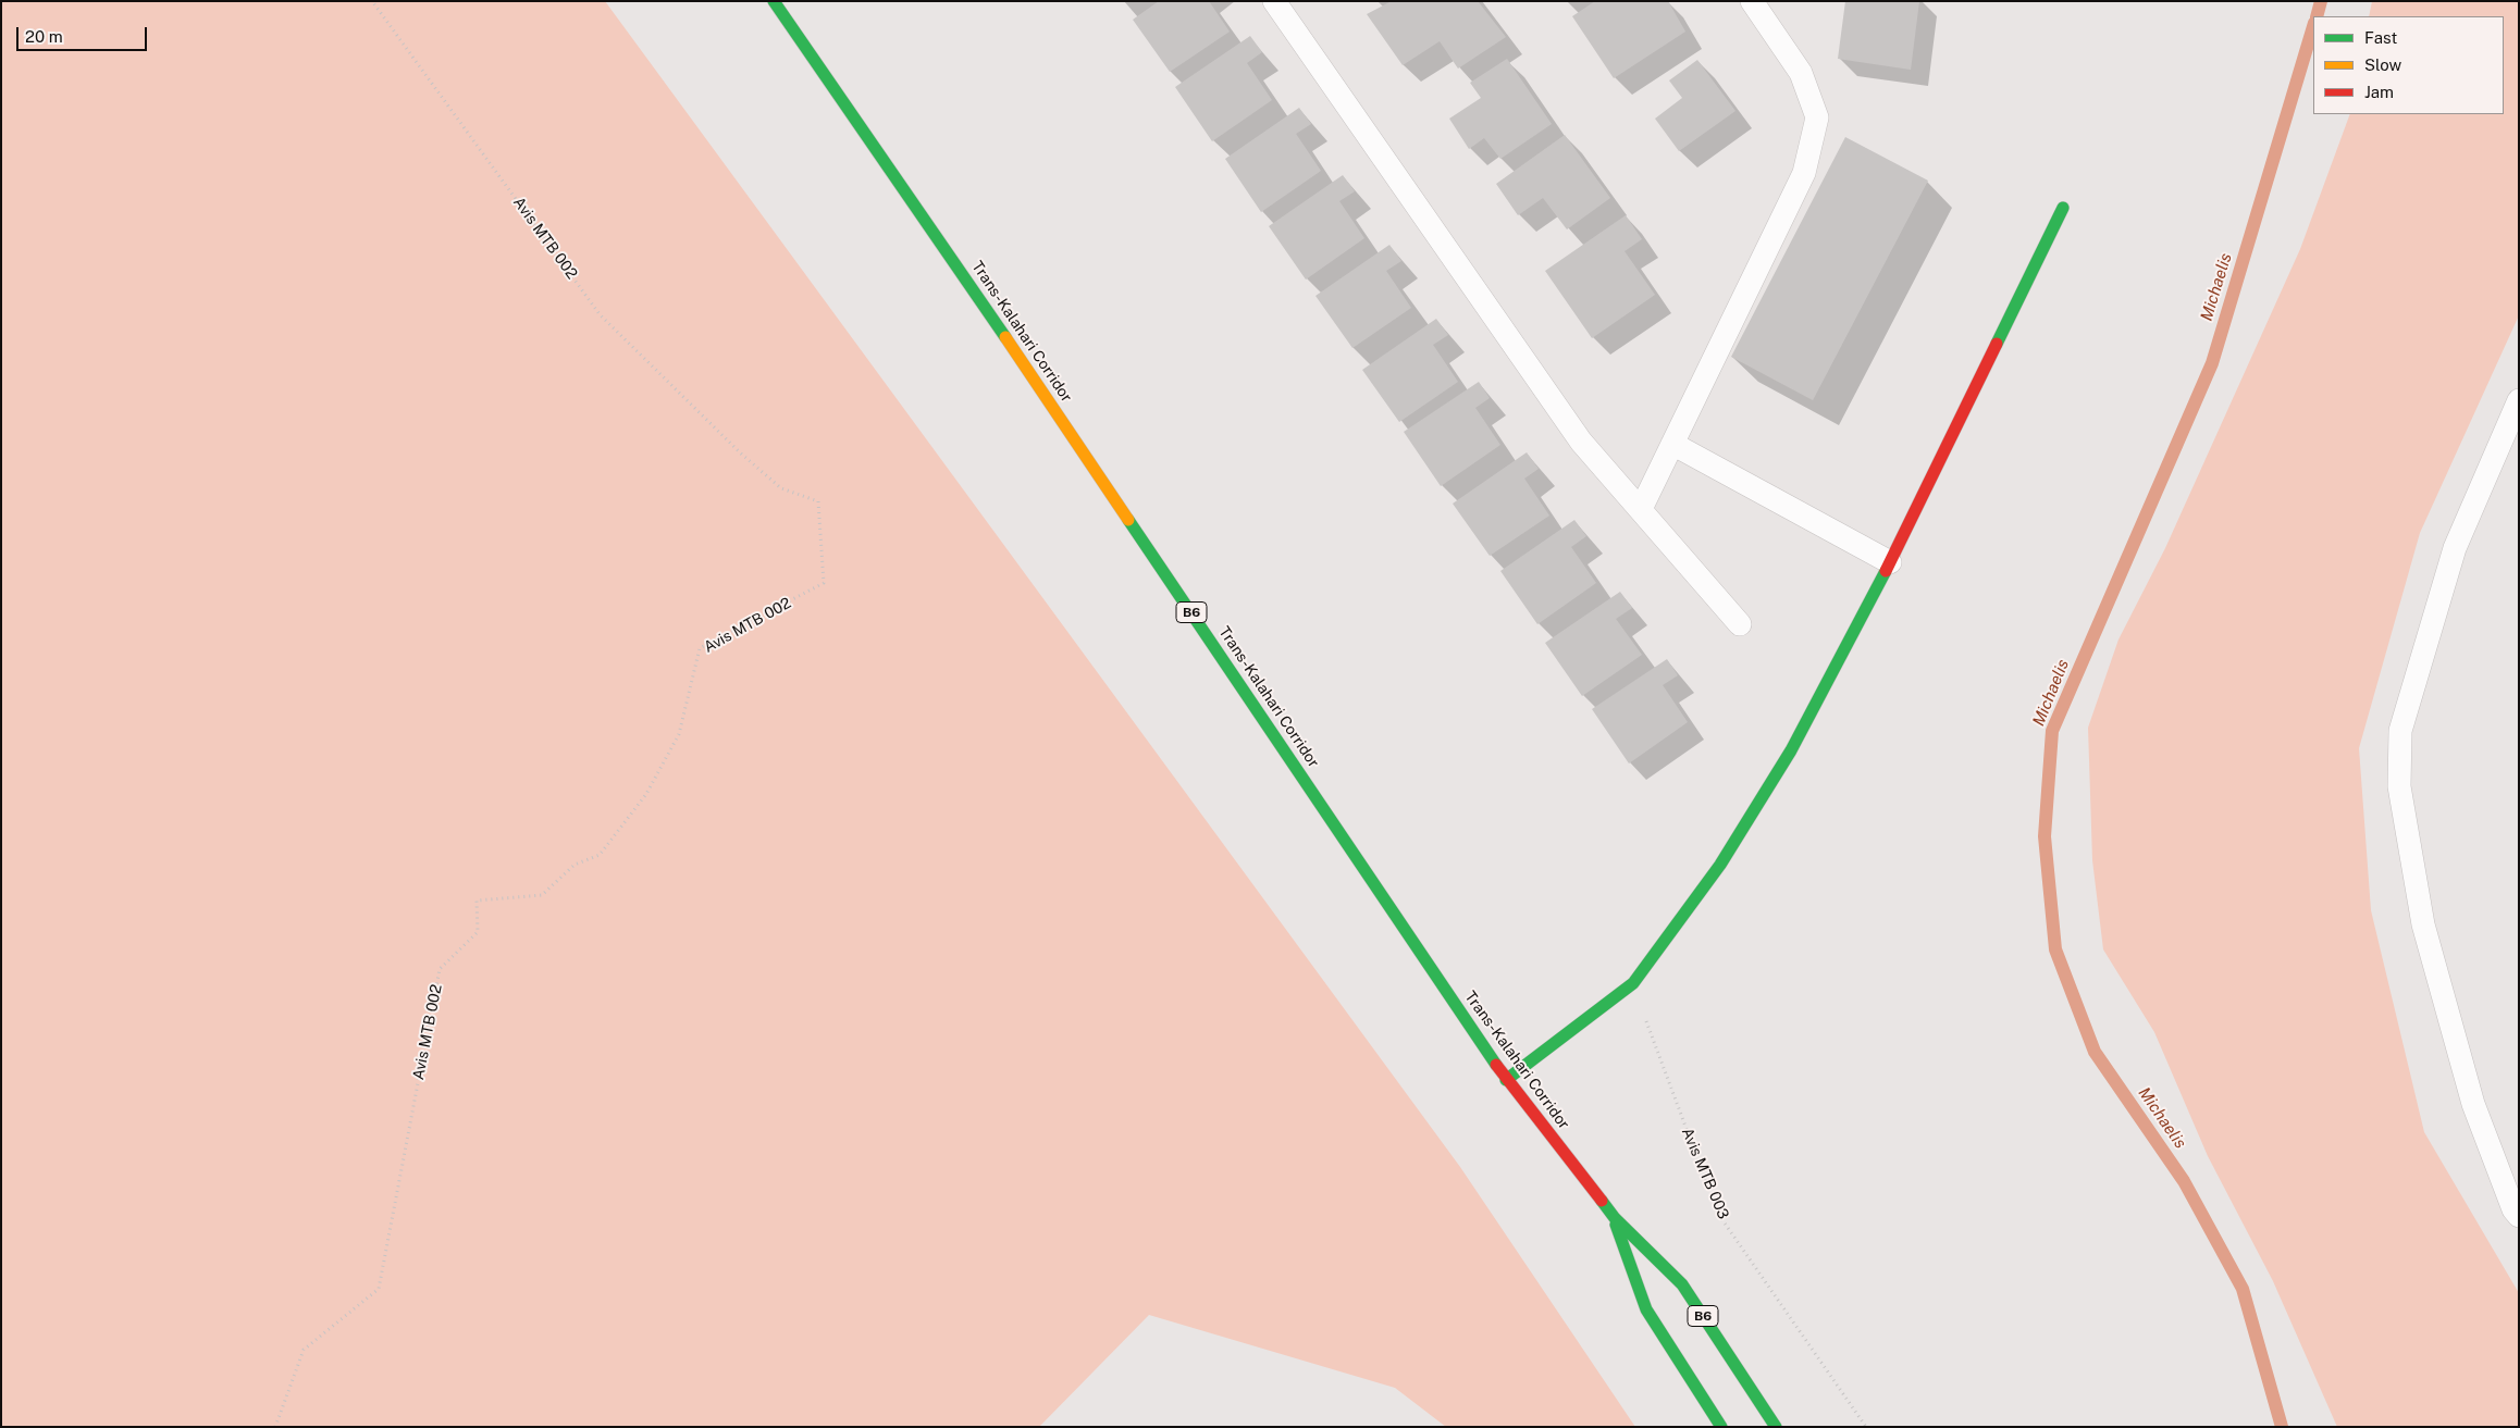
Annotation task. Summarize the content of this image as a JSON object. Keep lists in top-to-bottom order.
{
  "streets": {
    "main road": ["Trans-Kalahari Corridor", "B6"],
    "path": ["Avis MTB 002", "Avis MTB 003"]
  },
  "crossings": [
    ["Trans-Kalahari Corridor", "B6"]
  ],
  "water": ["Michaelis"],
  "legend": ["Fast", "Slow", "Jam"],
  "scale_bar": "20 m"
}
